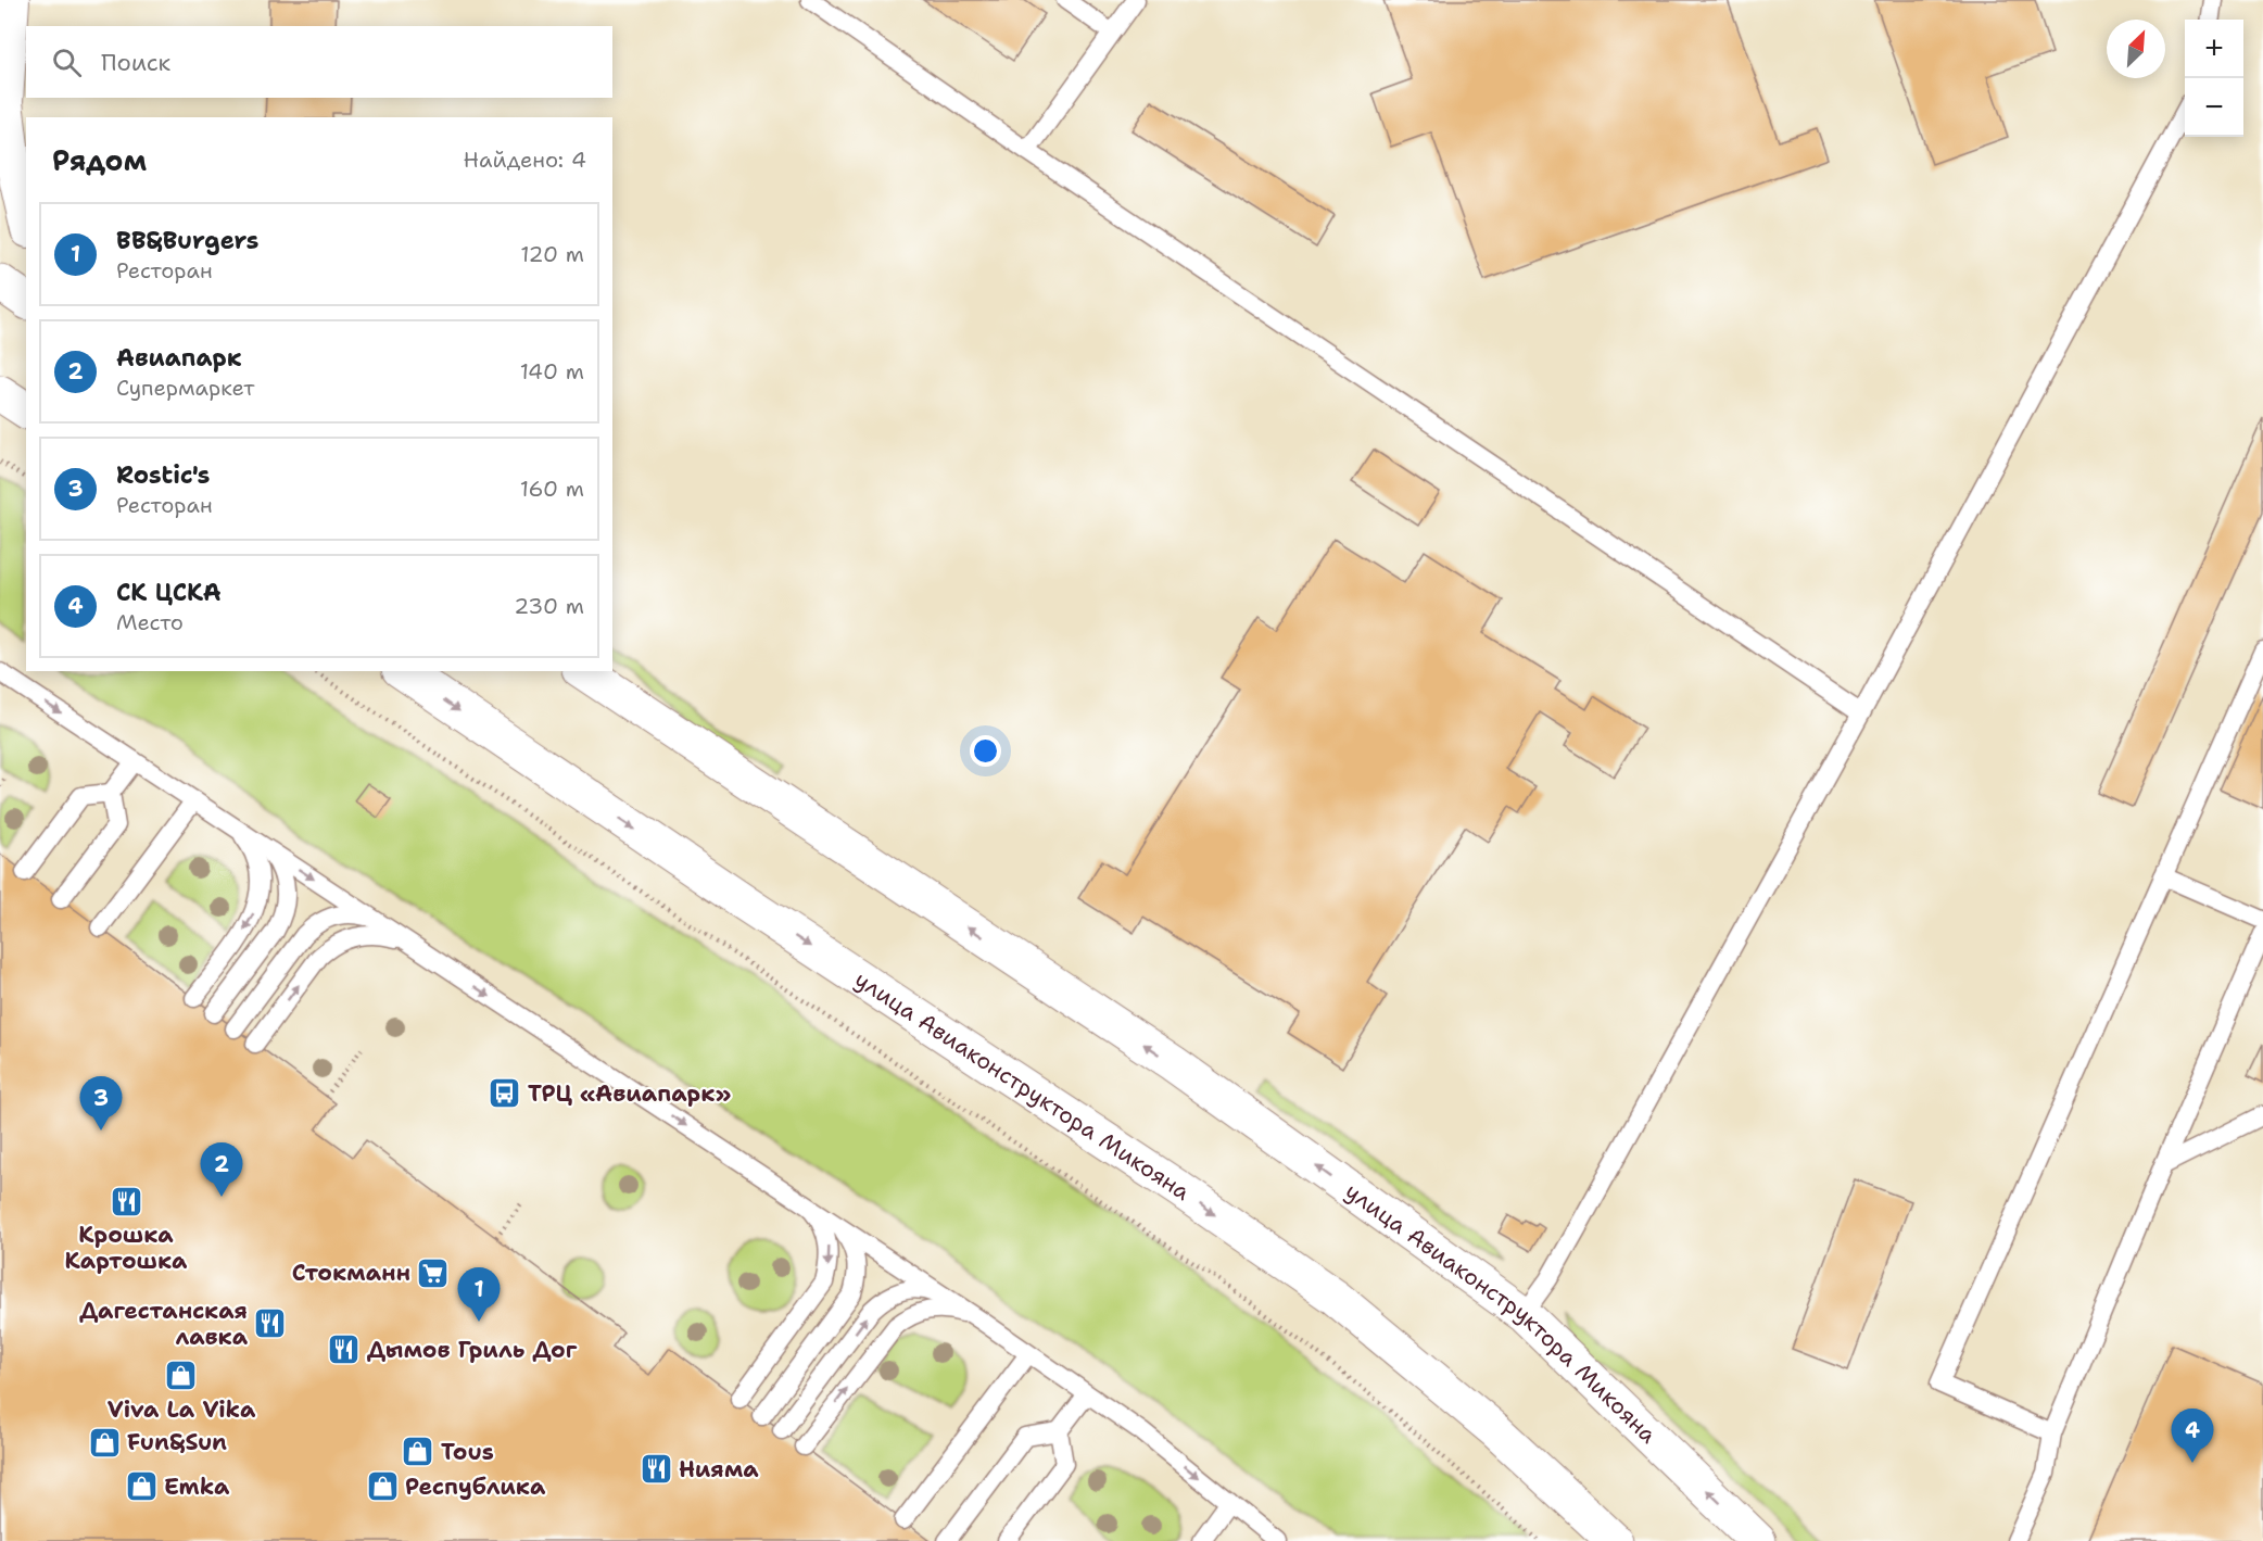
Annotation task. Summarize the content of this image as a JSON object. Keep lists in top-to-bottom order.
{
  "streets": {
    "street": ["улица Авиаконструктора Микояна"]
  },
  "places": {
    "bus stop": ["ТРЦ «Авиапарк»"],
    "restaurant": [
      "Крошка Картошка",
      "Дагестанская лавка",
      "Дымов Гриль Дог",
      "Нияма"
    ],
    "supermarket": ["Стокманн"],
    "shop": [
      "Viva La Vika",
      "Fun&Sun",
      "Tous",
      "Emka",
      "Республика"
    ]
  },
  "north": "top right",
  "page": {
    "map_buttons": ["+", "−"],
    "search": "Поиск",
    "heading": ["Рядом", "Найдено: 4"],
    "list": [
      {
        "mark": "1",
        "name": "BB&Burgers",
        "note": "Ресторан",
        "value": "120 m"
      },
      {
        "mark": "2",
        "name": "Авиапарк",
        "note": "Супермаркет",
        "value": "140 m"
      },
      {
        "mark": "3",
        "name": "Rostic's",
        "note": "Ресторан",
        "value": "160 m"
      },
      {
        "mark": "4",
        "name": "СК ЦСКА",
        "note": "Место",
        "value": "230 m"
      }
    ],
    "pins": [
      "3",
      "2",
      "1",
      "4"
    ]
  }
}
